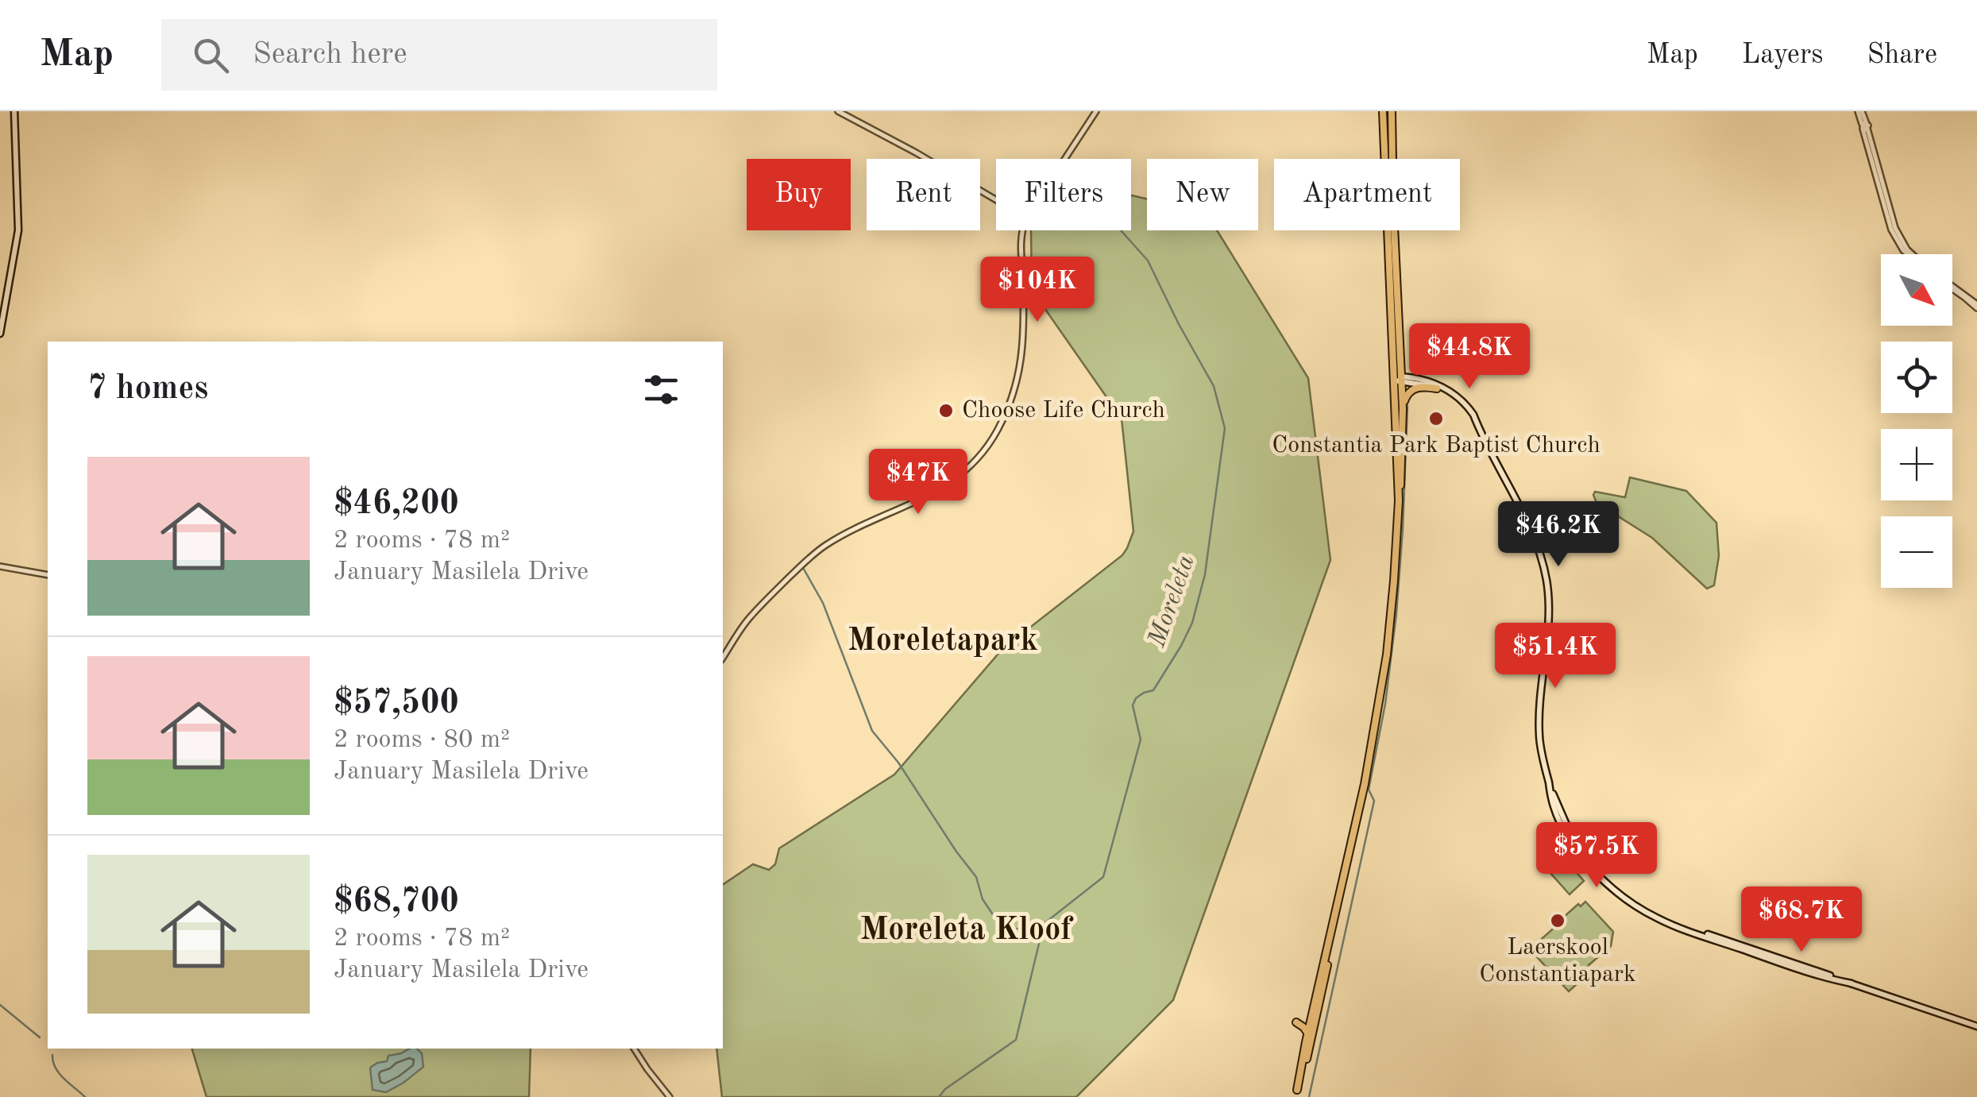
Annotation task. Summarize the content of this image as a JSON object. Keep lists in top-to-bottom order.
{
  "districts": ["Moreletapark", "Moreleta Kloof"],
  "water": ["Moreleta"],
  "places": ["Choose Life Church", "Constantia Park Baptist Church", "Laerskool Constantiapark"],
  "north": "bottom right",
  "page": {
    "header": "Map",
    "search": "Search here",
    "nav": ["Map", "Layers", "Share"],
    "chip": [
      "Buy",
      "Rent",
      "Filters",
      "New",
      "Apartment"
    ],
    "map_buttons": ["+", "−"],
    "price": [
      "$104K",
      "$44.8K",
      "$47K",
      "$46.2K",
      "$51.4K",
      "$57.5K",
      "$68.7K"
    ],
    "heading": "7 homes",
    "list": [
      {
        "name": "$46,200",
        "note": "2 rooms · 78 m² · January Masilela Drive"
      },
      {
        "name": "$57,500",
        "note": "2 rooms · 80 m² · January Masilela Drive"
      },
      {
        "name": "$68,700",
        "note": "2 rooms · 78 m² · January Masilela Drive"
      }
    ]
  }
}
